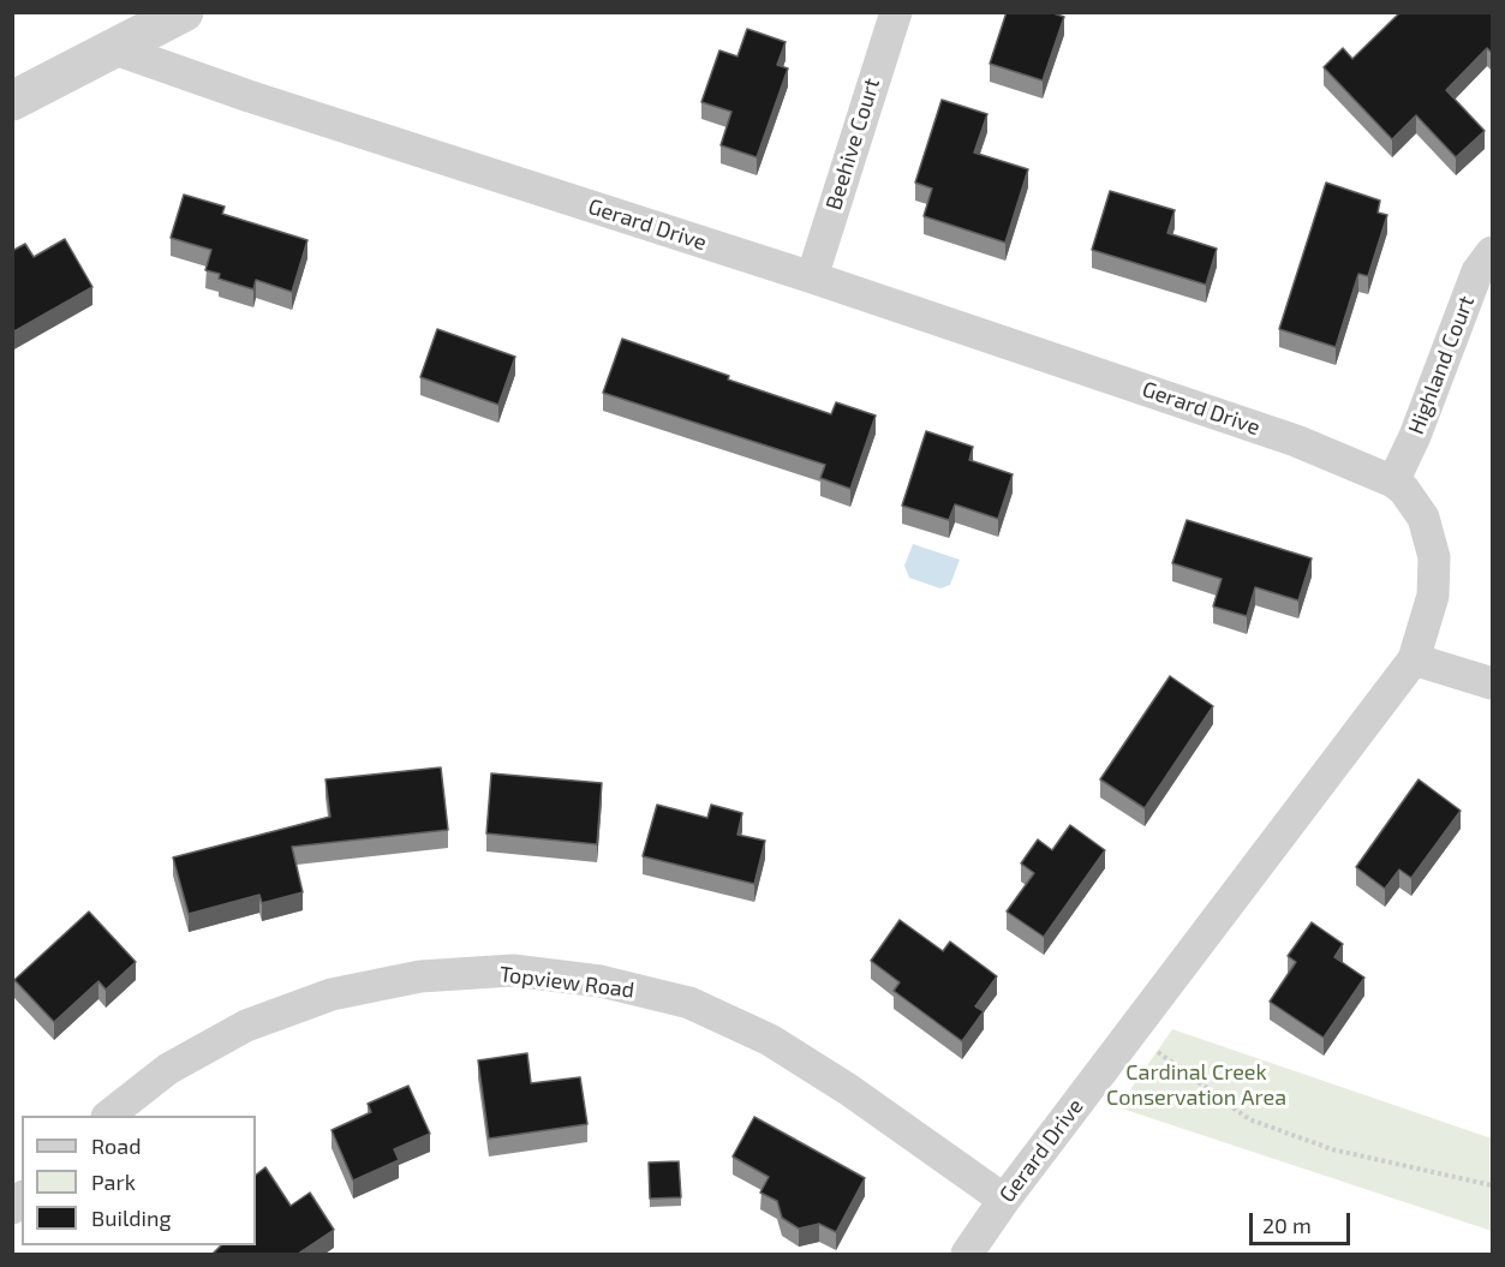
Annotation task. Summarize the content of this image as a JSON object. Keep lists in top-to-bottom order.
{
  "streets": {
    "street": [
      "Beehive Court",
      "Gerard Drive",
      "Highland Court",
      "Topview Road"
    ]
  },
  "crossings": [
    ["Beehive Court", "Gerard Drive"],
    ["Gerard Drive", "Highland Court"],
    ["Gerard Drive", "Topview Road"]
  ],
  "parks": ["Cardinal Creek Conservation Area"],
  "legend": ["Road", "Park", "Building"],
  "scale_bar": "20 m"
}
